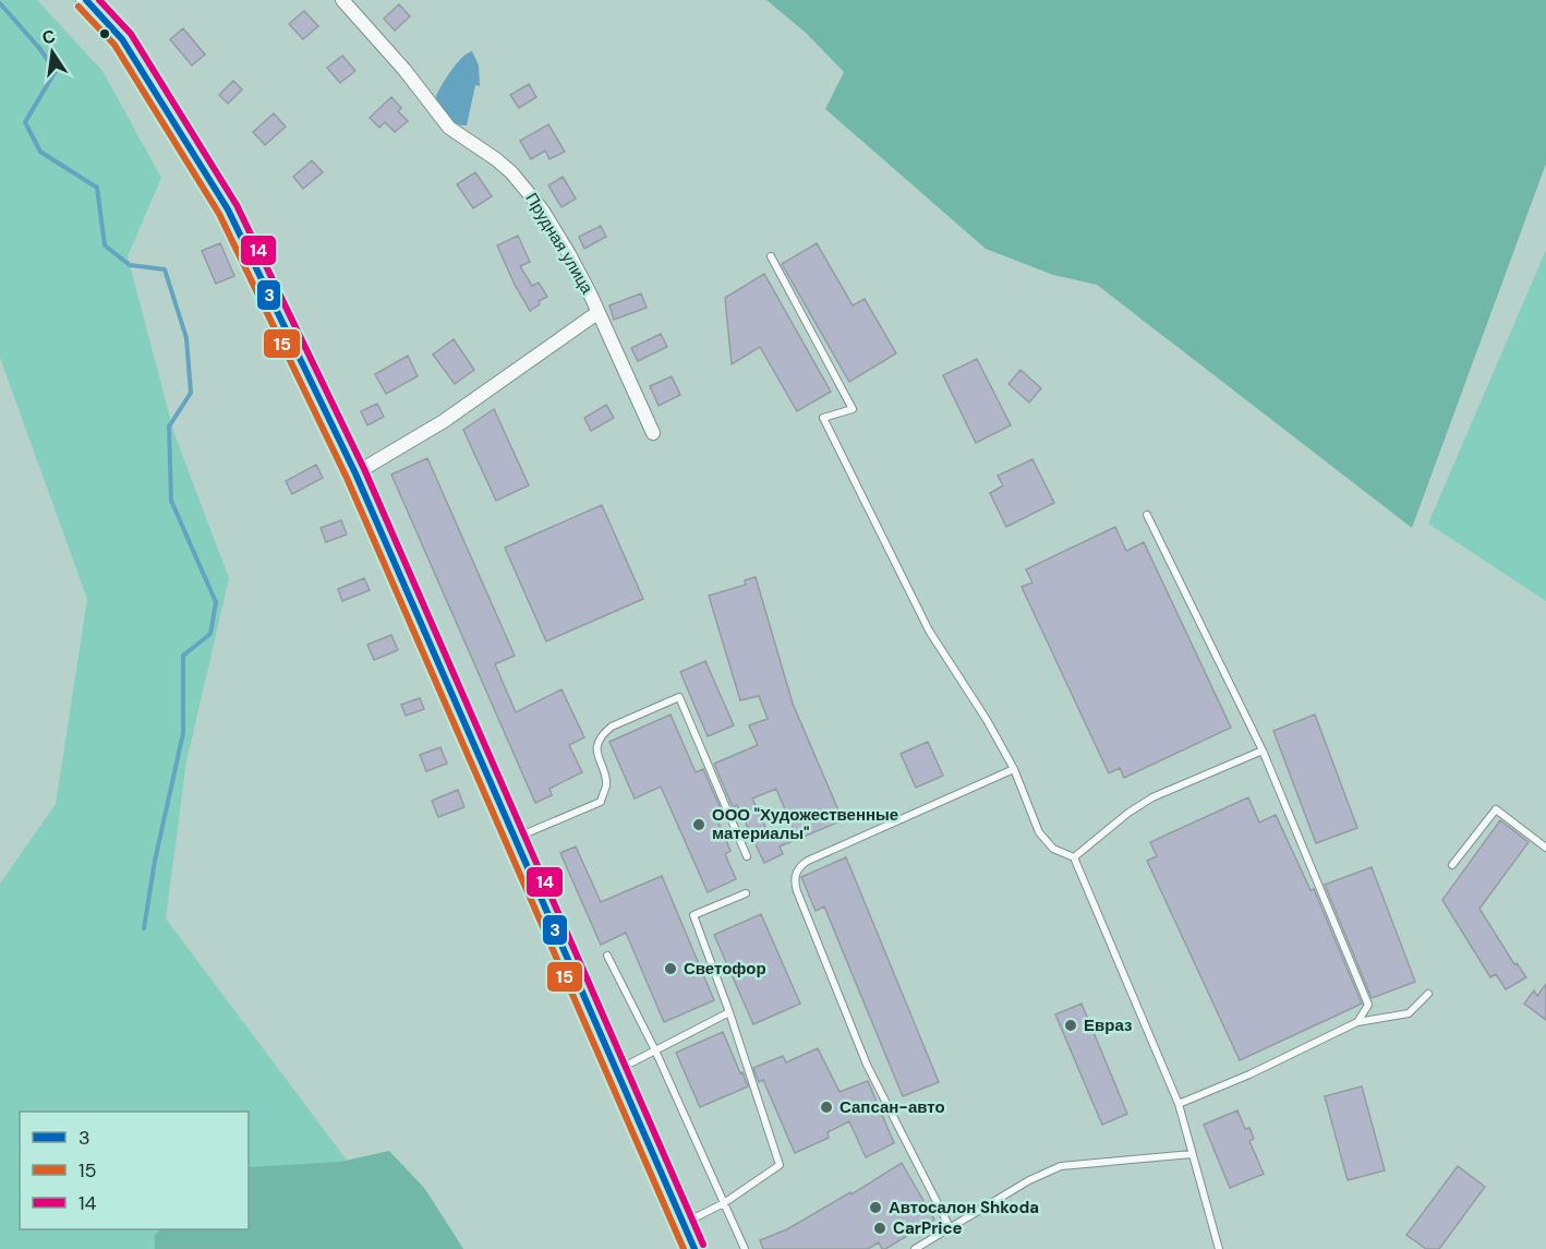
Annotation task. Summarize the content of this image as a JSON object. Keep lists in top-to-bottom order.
{
  "streets": {
    "street": ["Прудная улица"]
  },
  "places": [
    "ООО \"Художественные материалы\"",
    "Светофор",
    "Евраз",
    "Сапсан-авто",
    "Автосалон Shkoda",
    "CarPrice"
  ],
  "lines": ["transit line 3", "transit line 14", "transit line 15"],
  "legend": ["3", "15", "14"],
  "north": "top"
}
